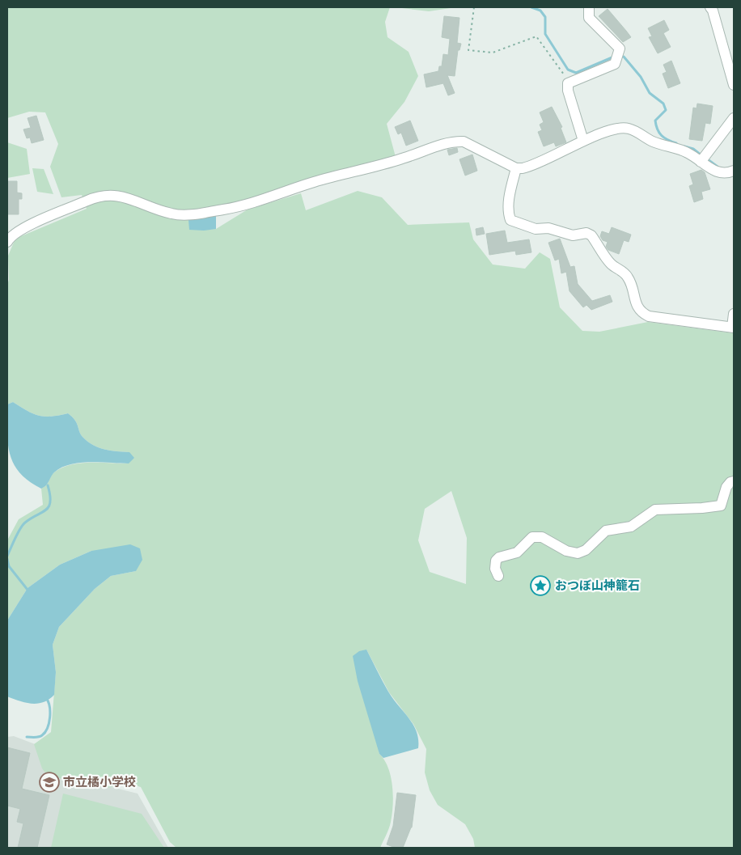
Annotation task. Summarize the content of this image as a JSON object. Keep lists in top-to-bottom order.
{
  "places": {
    "place": ["おつぼ山神籠石"],
    "school or university": ["市立橘小学校"]
  }
}
